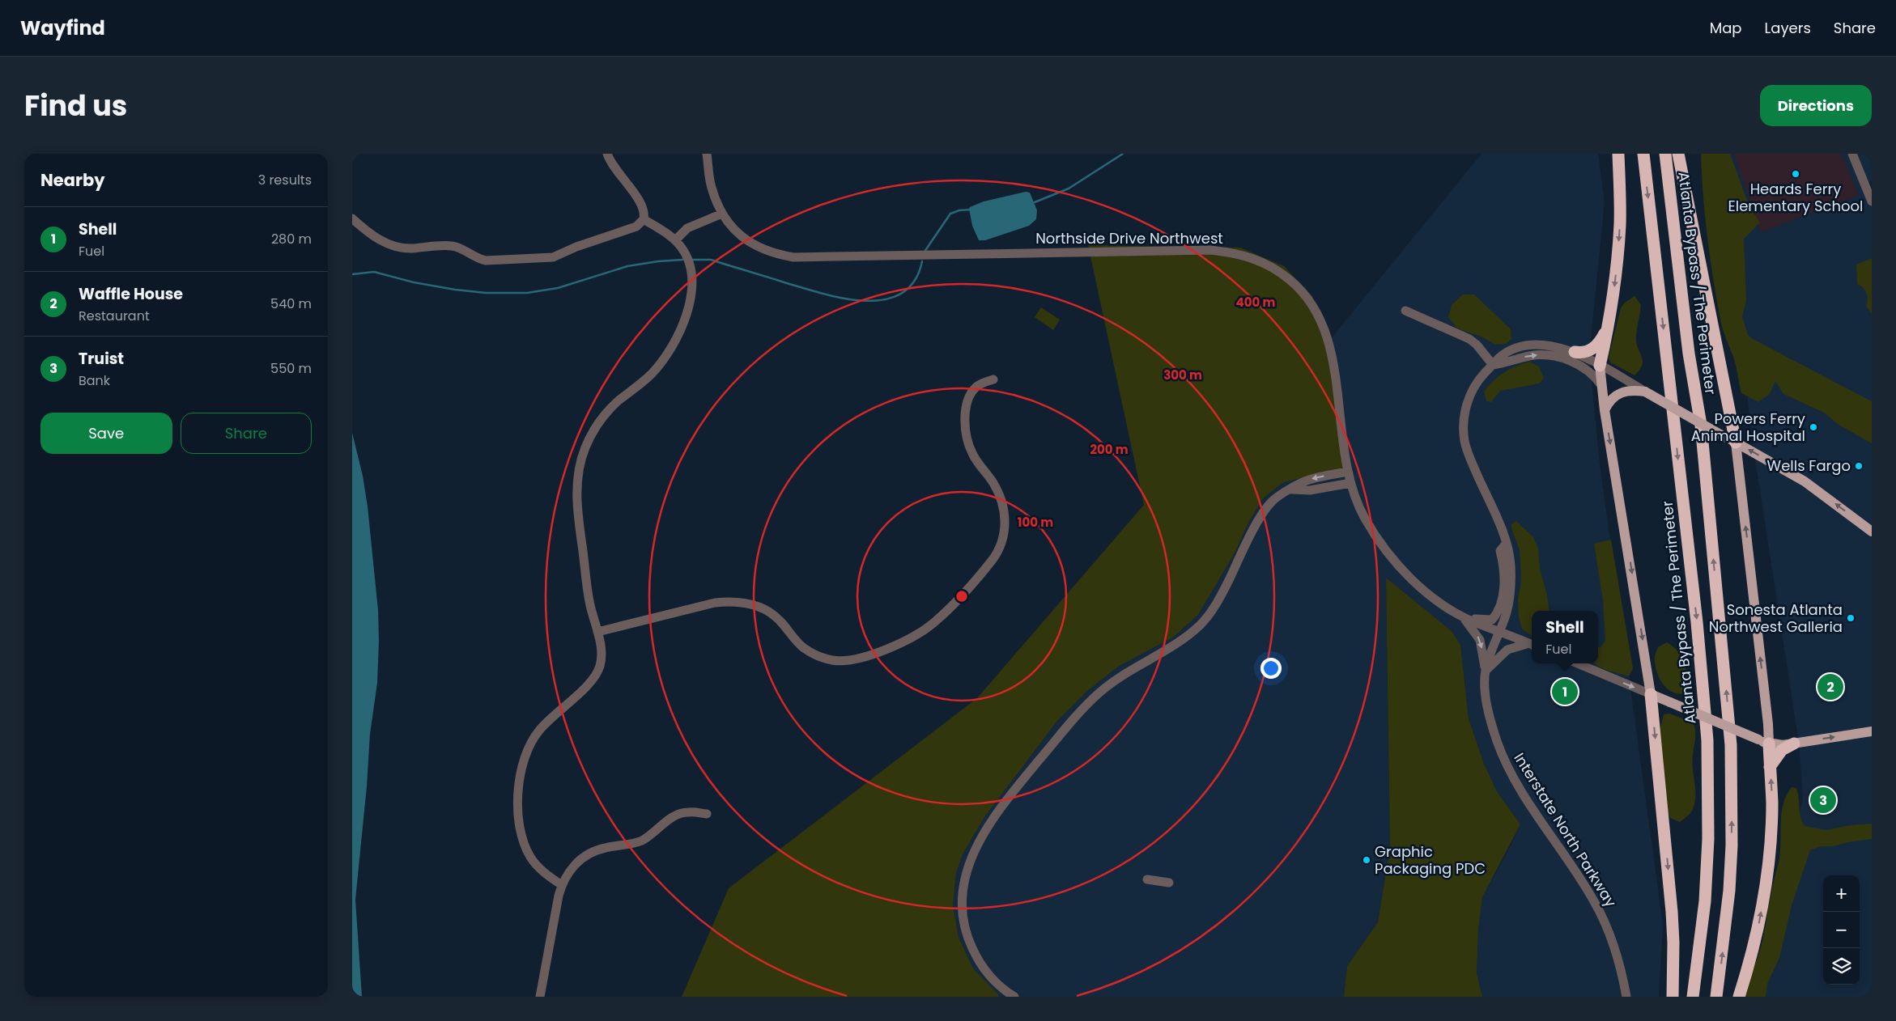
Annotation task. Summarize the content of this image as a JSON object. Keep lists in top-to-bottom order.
{
  "streets": {
    "highway": ["Atlanta Bypass / The Perimeter"],
    "street": ["Northside Drive Northwest", "Interstate North Parkway"]
  },
  "crossings": [
    ["Northside Drive Northwest", "Interstate North Parkway"]
  ],
  "places": [
    "Heards Ferry Elementary School",
    "Powers Ferry Animal Hospital",
    "Wells Fargo",
    "Sonesta Atlanta Northwest Galleria",
    "Graphic Packaging PDC"
  ],
  "page": {
    "header": "Wayfind",
    "nav": ["Map", "Layers", "Share"],
    "title": "Find us",
    "buttons": [
      "Directions",
      ["Save", "Share"]
    ],
    "heading": ["Nearby", "3 results"],
    "list": [
      {
        "mark": "1",
        "name": "Shell",
        "note": "Fuel",
        "value": "280 m"
      },
      {
        "mark": "2",
        "name": "Waffle House",
        "note": "Restaurant",
        "value": "540 m"
      },
      {
        "mark": "3",
        "name": "Truist",
        "note": "Bank",
        "value": "550 m"
      }
    ],
    "popup": ["Shell", "Fuel"],
    "pins": ["2", "1", "3"],
    "map_buttons": ["+", "−"]
  },
  "rings": [
    "400 m",
    "300 m",
    "200 m",
    "100 m"
  ]
}
